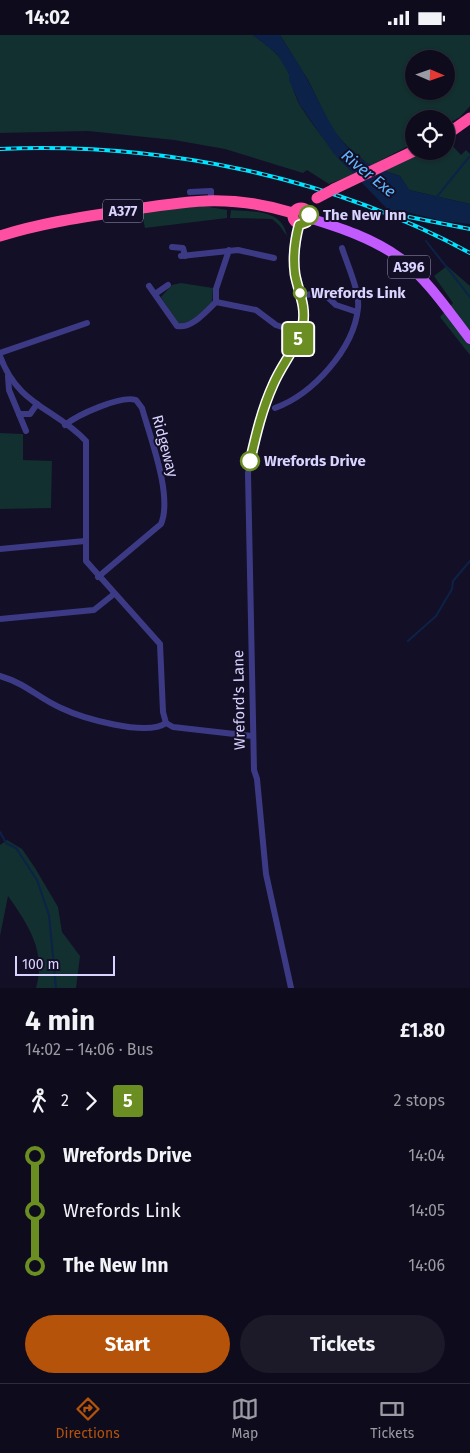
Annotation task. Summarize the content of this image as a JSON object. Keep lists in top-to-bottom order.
{
  "streets": {
    "highway": ["A377"],
    "main road": ["A396"],
    "street": ["Ridgeway", "Wreford's Lane"]
  },
  "crossings": [
    ["A377", "A396"],
    ["A377", "Wreford's Lane"],
    ["A396", "Wreford's Lane"]
  ],
  "water": ["River Exe"],
  "places": ["The New Inn", "Wrefords Link", "Wrefords Drive"],
  "lines": ["bus line 5"],
  "scale_bar": "100 m",
  "north": "right",
  "page": {
    "status": "14:02",
    "on_map": "5",
    "scale": "100 m",
    "heading": ["4 min", "14:02 – 14:06 · Bus", "£1.80"],
    "legs": ["2", "5", "2 stops"],
    "list": [
      {
        "name": "Wrefords Drive",
        "value": "14:04"
      },
      {
        "name": "Wrefords Link",
        "value": "14:05"
      },
      {
        "name": "The New Inn",
        "value": "14:06"
      }
    ],
    "buttons": ["Start", "Tickets"],
    "tabs": ["Directions", "Map", "Tickets"]
  }
}
